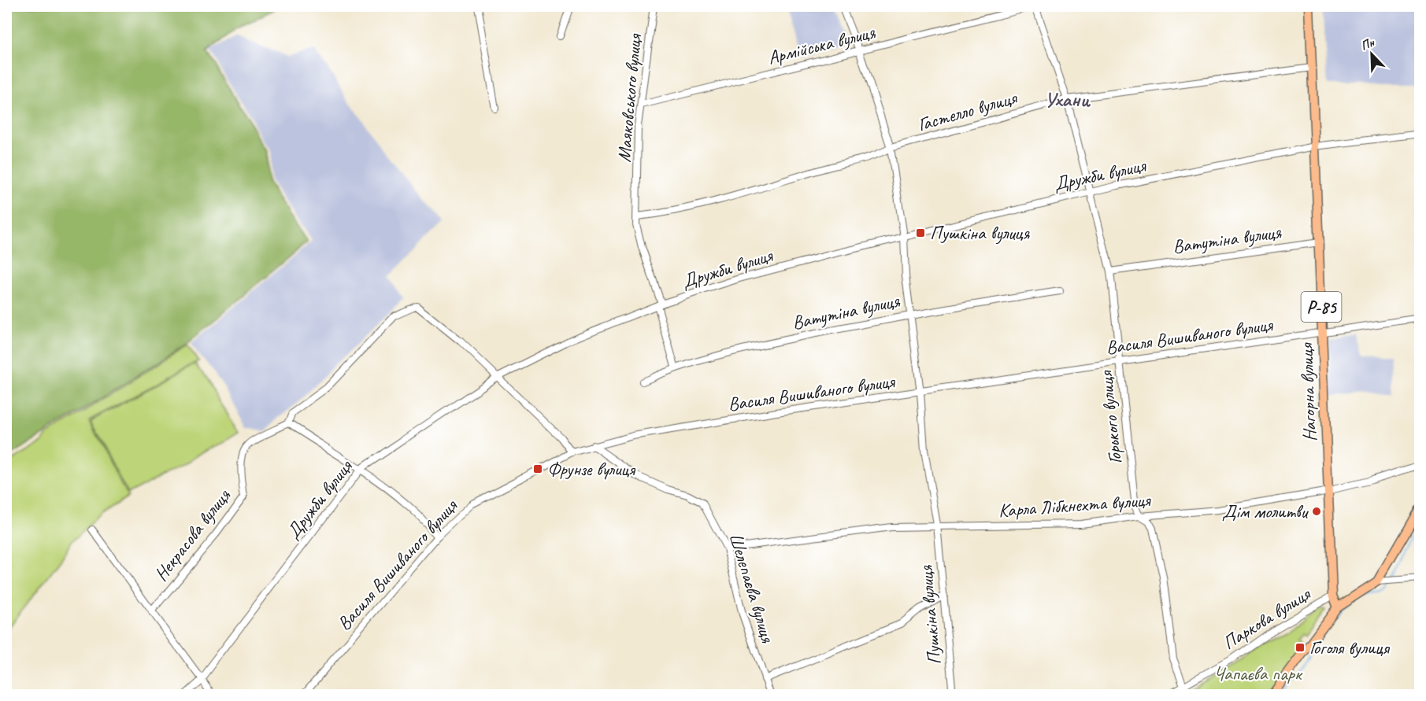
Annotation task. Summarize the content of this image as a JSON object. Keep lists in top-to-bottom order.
{
  "streets": {
    "main road": ["Р-85", "Нагорна вулиця"],
    "street": [
      "Армійська вулиця",
      "Маяковського вулиця",
      "Гастелло вулиця",
      "Дружби вулиця",
      "Ватутіна вулиця",
      "Василя Вишиваного вулиця",
      "Горького вулиця",
      "Карла Лібкнехта вулиця",
      "Некрасова вулиця",
      "Шелепаєва вулиця",
      "Пушкіна вулиця",
      "Паркова вулиця"
    ]
  },
  "crossings": [
    ["Армійська вулиця", "Маяковського вулиця"],
    ["Армійська вулиця", "Горького вулиця"],
    ["Армійська вулиця", "Пушкіна вулиця"],
    ["Маяковського вулиця", "Гастелло вулиця"],
    ["Маяковського вулиця", "Дружби вулиця"],
    ["Маяковського вулиця", "Ватутіна вулиця"],
    ["Гастелло вулиця", "Нагорна вулиця"],
    ["Гастелло вулиця", "Горького вулиця"],
    ["Гастелло вулиця", "Пушкіна вулиця"],
    ["Дружби вулиця", "Нагорна вулиця"],
    ["Дружби вулиця", "Горького вулиця"],
    ["Дружби вулиця", "Некрасова вулиця"],
    ["Дружби вулиця", "Пушкіна вулиця"],
    ["Ватутіна вулиця", "Нагорна вулиця"],
    ["Ватутіна вулиця", "Горького вулиця"],
    ["Ватутіна вулиця", "Пушкіна вулиця"],
    ["Василя Вишиваного вулиця", "Нагорна вулиця"],
    ["Василя Вишиваного вулиця", "Горького вулиця"],
    ["Василя Вишиваного вулиця", "Шелепаєва вулиця"],
    ["Василя Вишиваного вулиця", "Пушкіна вулиця"],
    ["Нагорна вулиця", "Карла Лібкнехта вулиця"],
    ["Нагорна вулиця", "Паркова вулиця"],
    ["Горького вулиця", "Карла Лібкнехта вулиця"],
    ["Горького вулиця", "Паркова вулиця"],
    ["Карла Лібкнехта вулиця", "Шелепаєва вулиця"],
    ["Карла Лібкнехта вулиця", "Пушкіна вулиця"]
  ],
  "districts": ["Ухани"],
  "parks": ["Чапаєва парк"],
  "places": {
    "transit": ["Пушкіна вулиця", "Фрунзе вулиця", "Гоголя вулиця"],
    "other": ["Дім молитви"]
  },
  "north": "top left"
}
